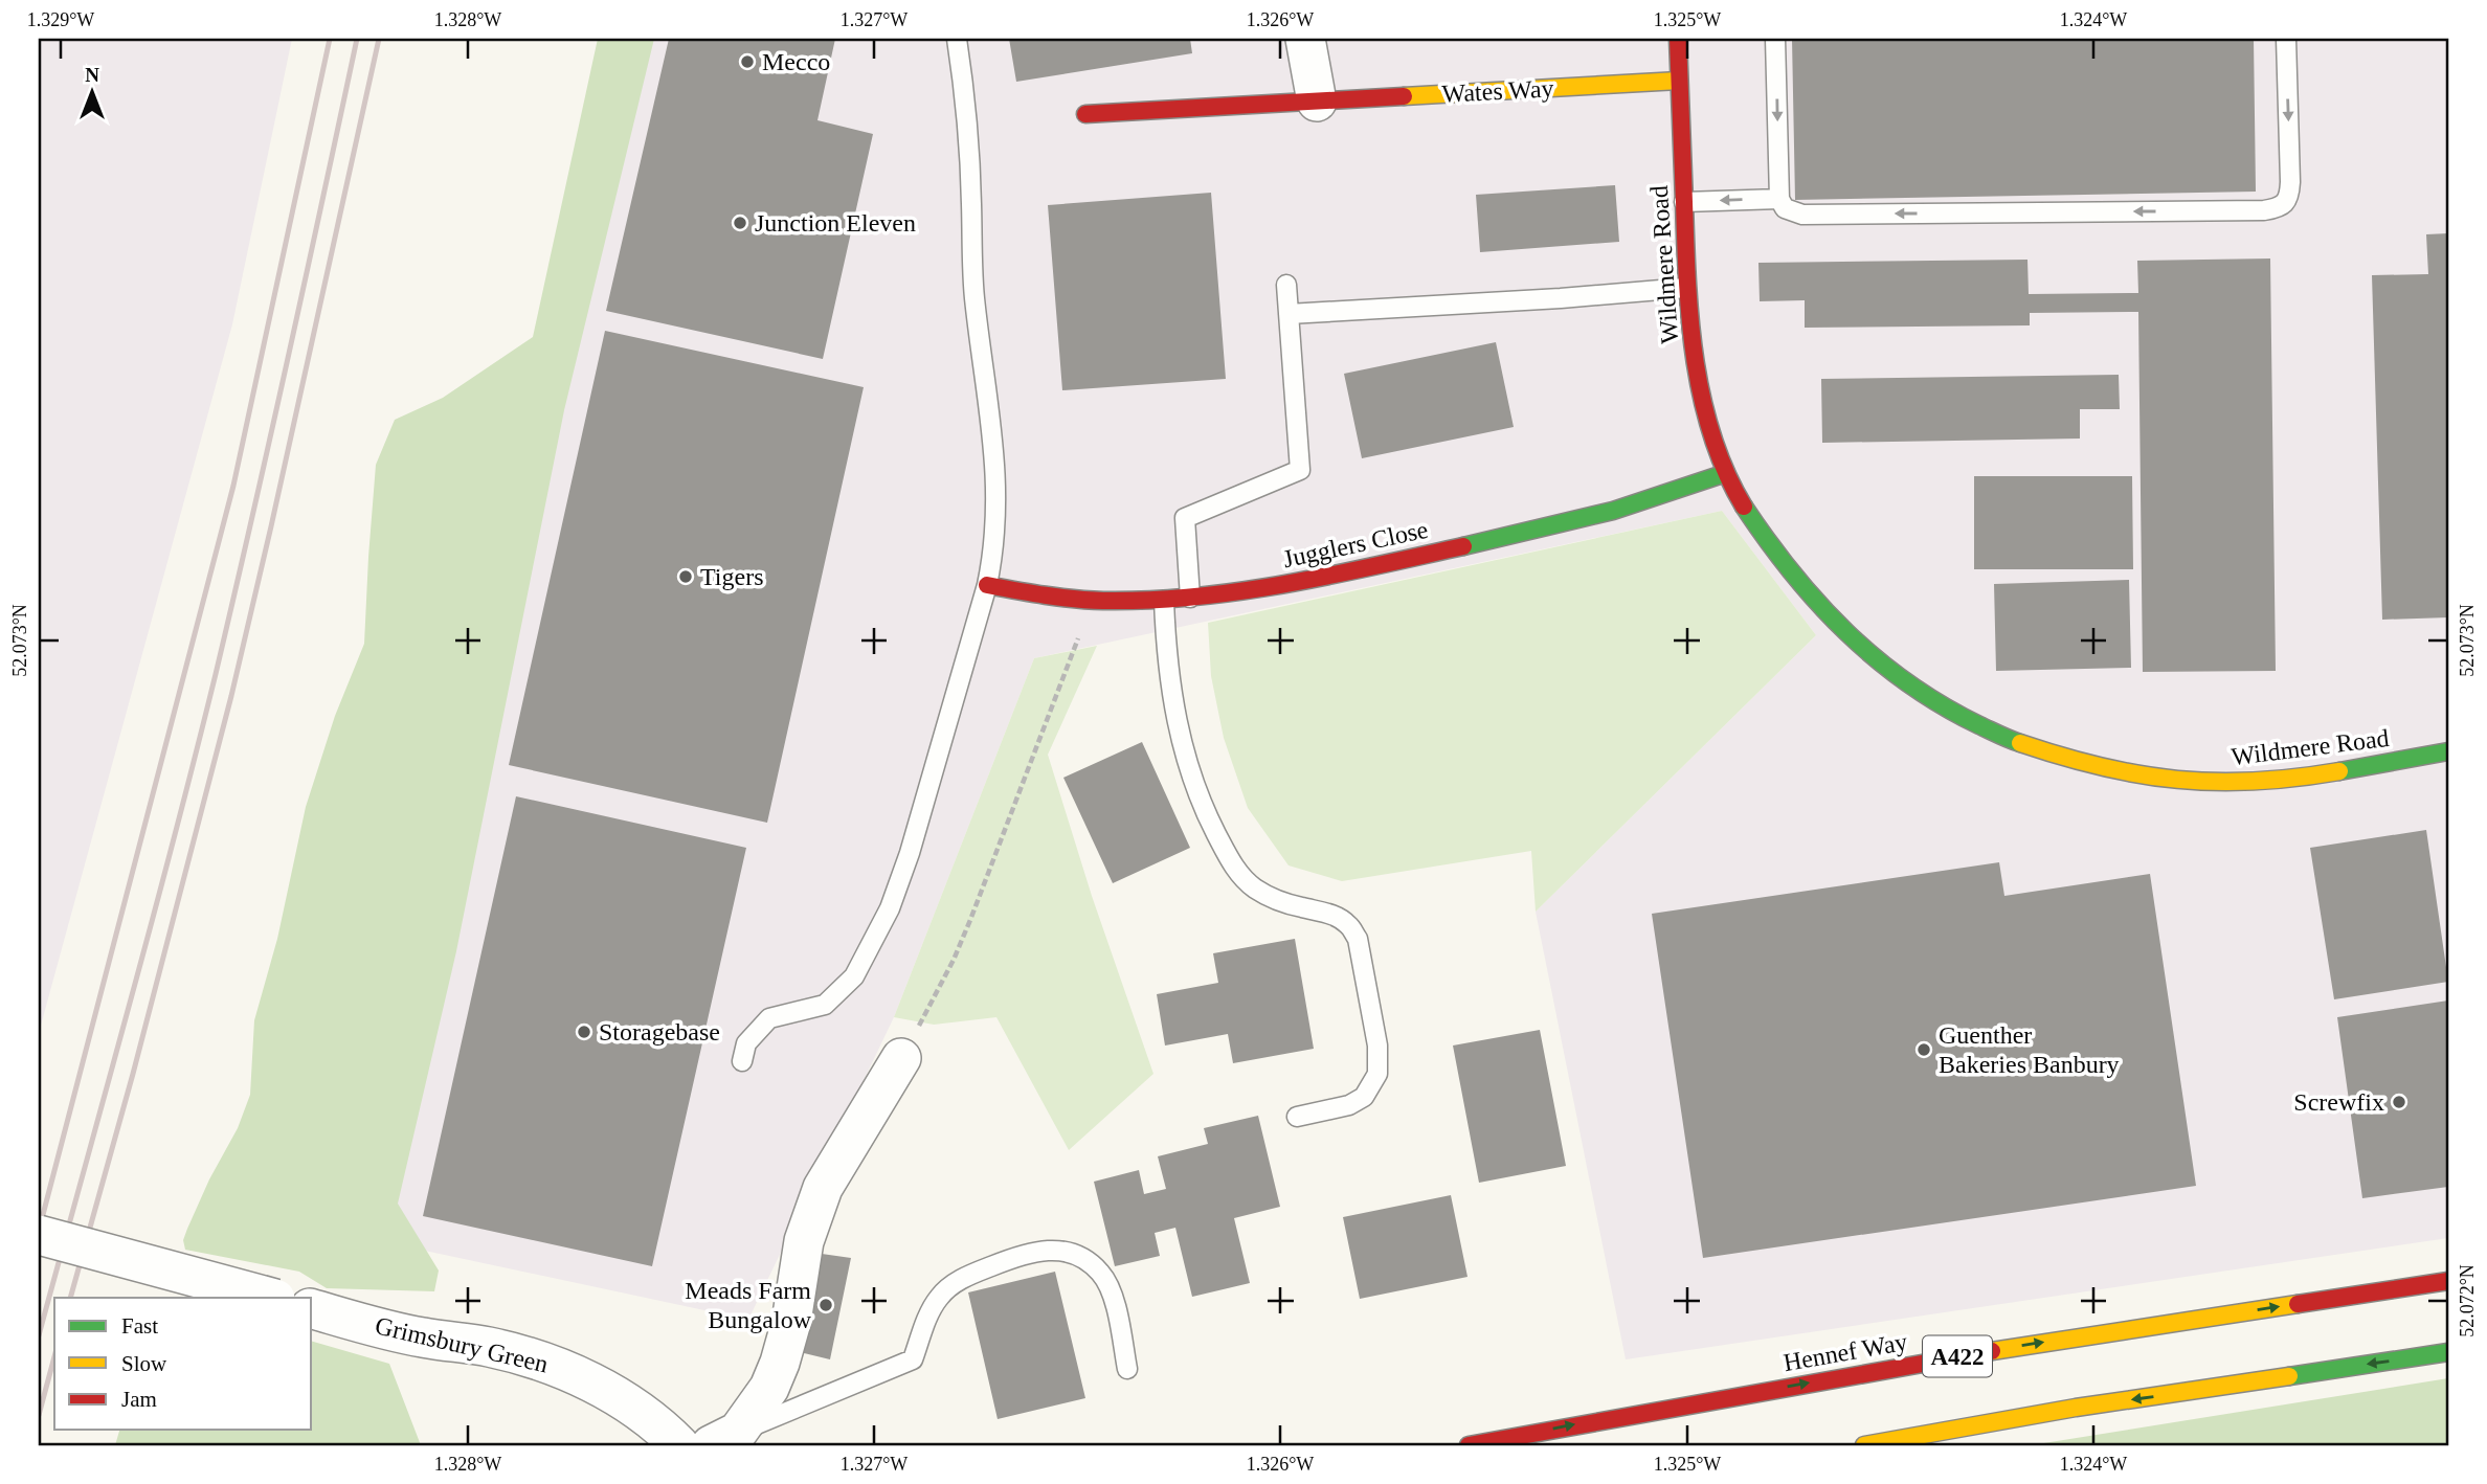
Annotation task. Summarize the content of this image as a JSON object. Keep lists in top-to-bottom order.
{
  "streets": {
    "main road": [
      "Wates Way",
      "Wildmere Road",
      "Jugglers Close",
      "Hennef Way",
      "A422"
    ],
    "street": ["Grimsbury Green"]
  },
  "crossings": [
    ["Wates Way", "Wildmere Road"],
    ["Wildmere Road", "Jugglers Close"]
  ],
  "places": [
    "Mecco",
    "Junction Eleven",
    "Tigers",
    "Storagebase",
    "Guenther Bakeries Banbury",
    "Screwfix",
    "Meads Farm Bungalow"
  ],
  "legend": ["Fast", "Slow", "Jam"],
  "north": "top",
  "coordinates": [
    "1.329°W",
    "1.328°W",
    "1.327°W",
    "1.326°W",
    "1.325°W",
    "1.324°W",
    "52.073°N",
    "52.072°N"
  ]
}
